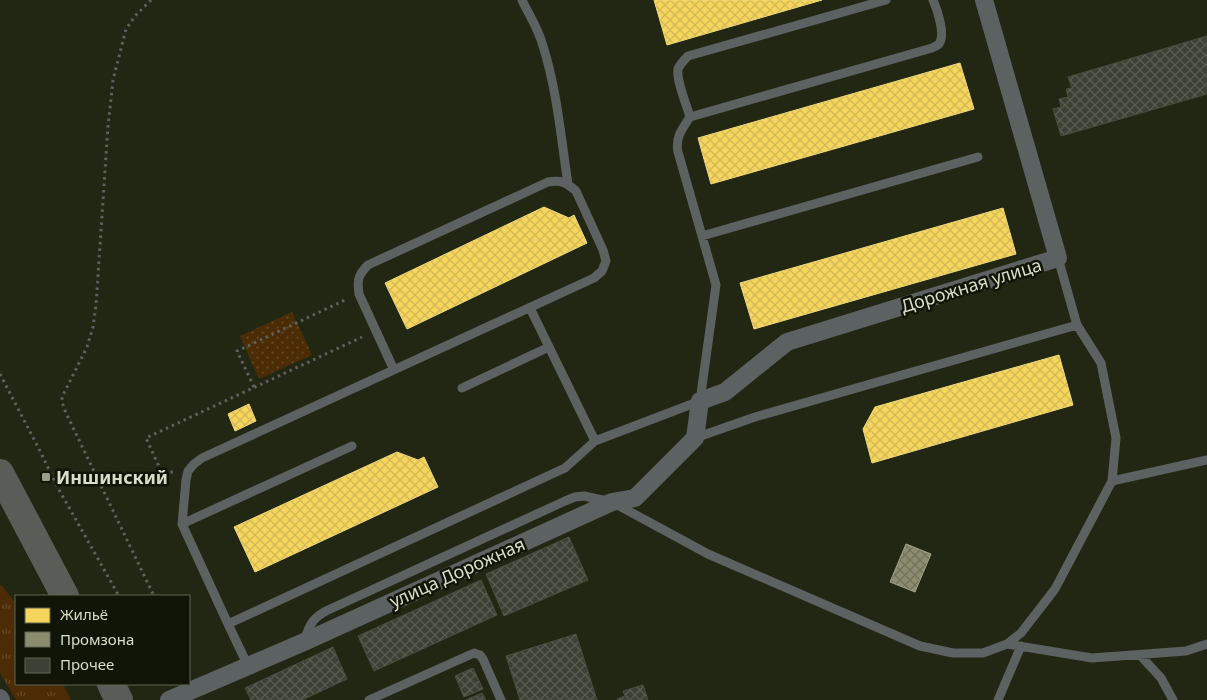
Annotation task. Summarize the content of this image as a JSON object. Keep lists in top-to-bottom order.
{
  "streets": {
    "street": ["Дорожная улица", "улица Дорожная"]
  },
  "places": {
    "transit": ["Иншинский"]
  },
  "legend": ["Жильё", "Промзона", "Прочее"]
}
